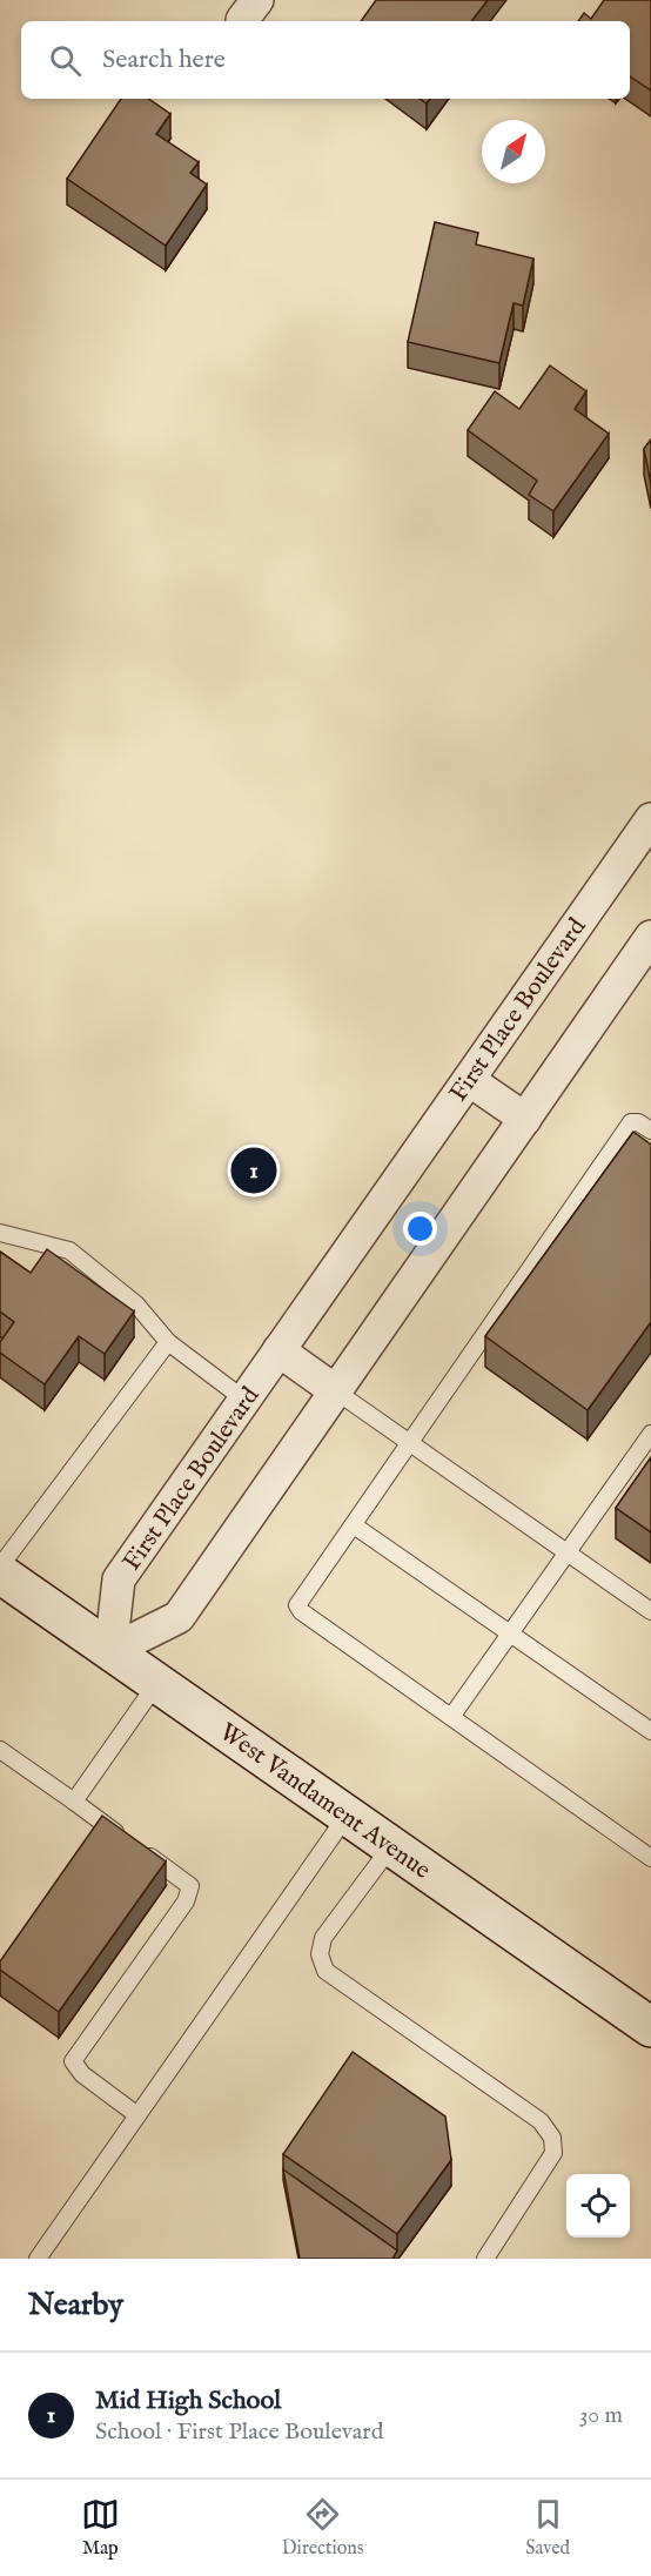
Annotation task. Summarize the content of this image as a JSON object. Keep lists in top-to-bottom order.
{
  "streets": {
    "street": ["First Place Boulevard", "West Vandament Avenue"]
  },
  "crossings": [
    ["First Place Boulevard", "West Vandament Avenue"]
  ],
  "north": "top right",
  "page": {
    "search": "Search here",
    "pins": "1",
    "heading": "Nearby",
    "list": [
      {
        "mark": "1",
        "name": "Mid High School",
        "note": "School · First Place Boulevard",
        "value": "30 m"
      }
    ],
    "nav": ["Map", "Directions", "Saved"]
  }
}
